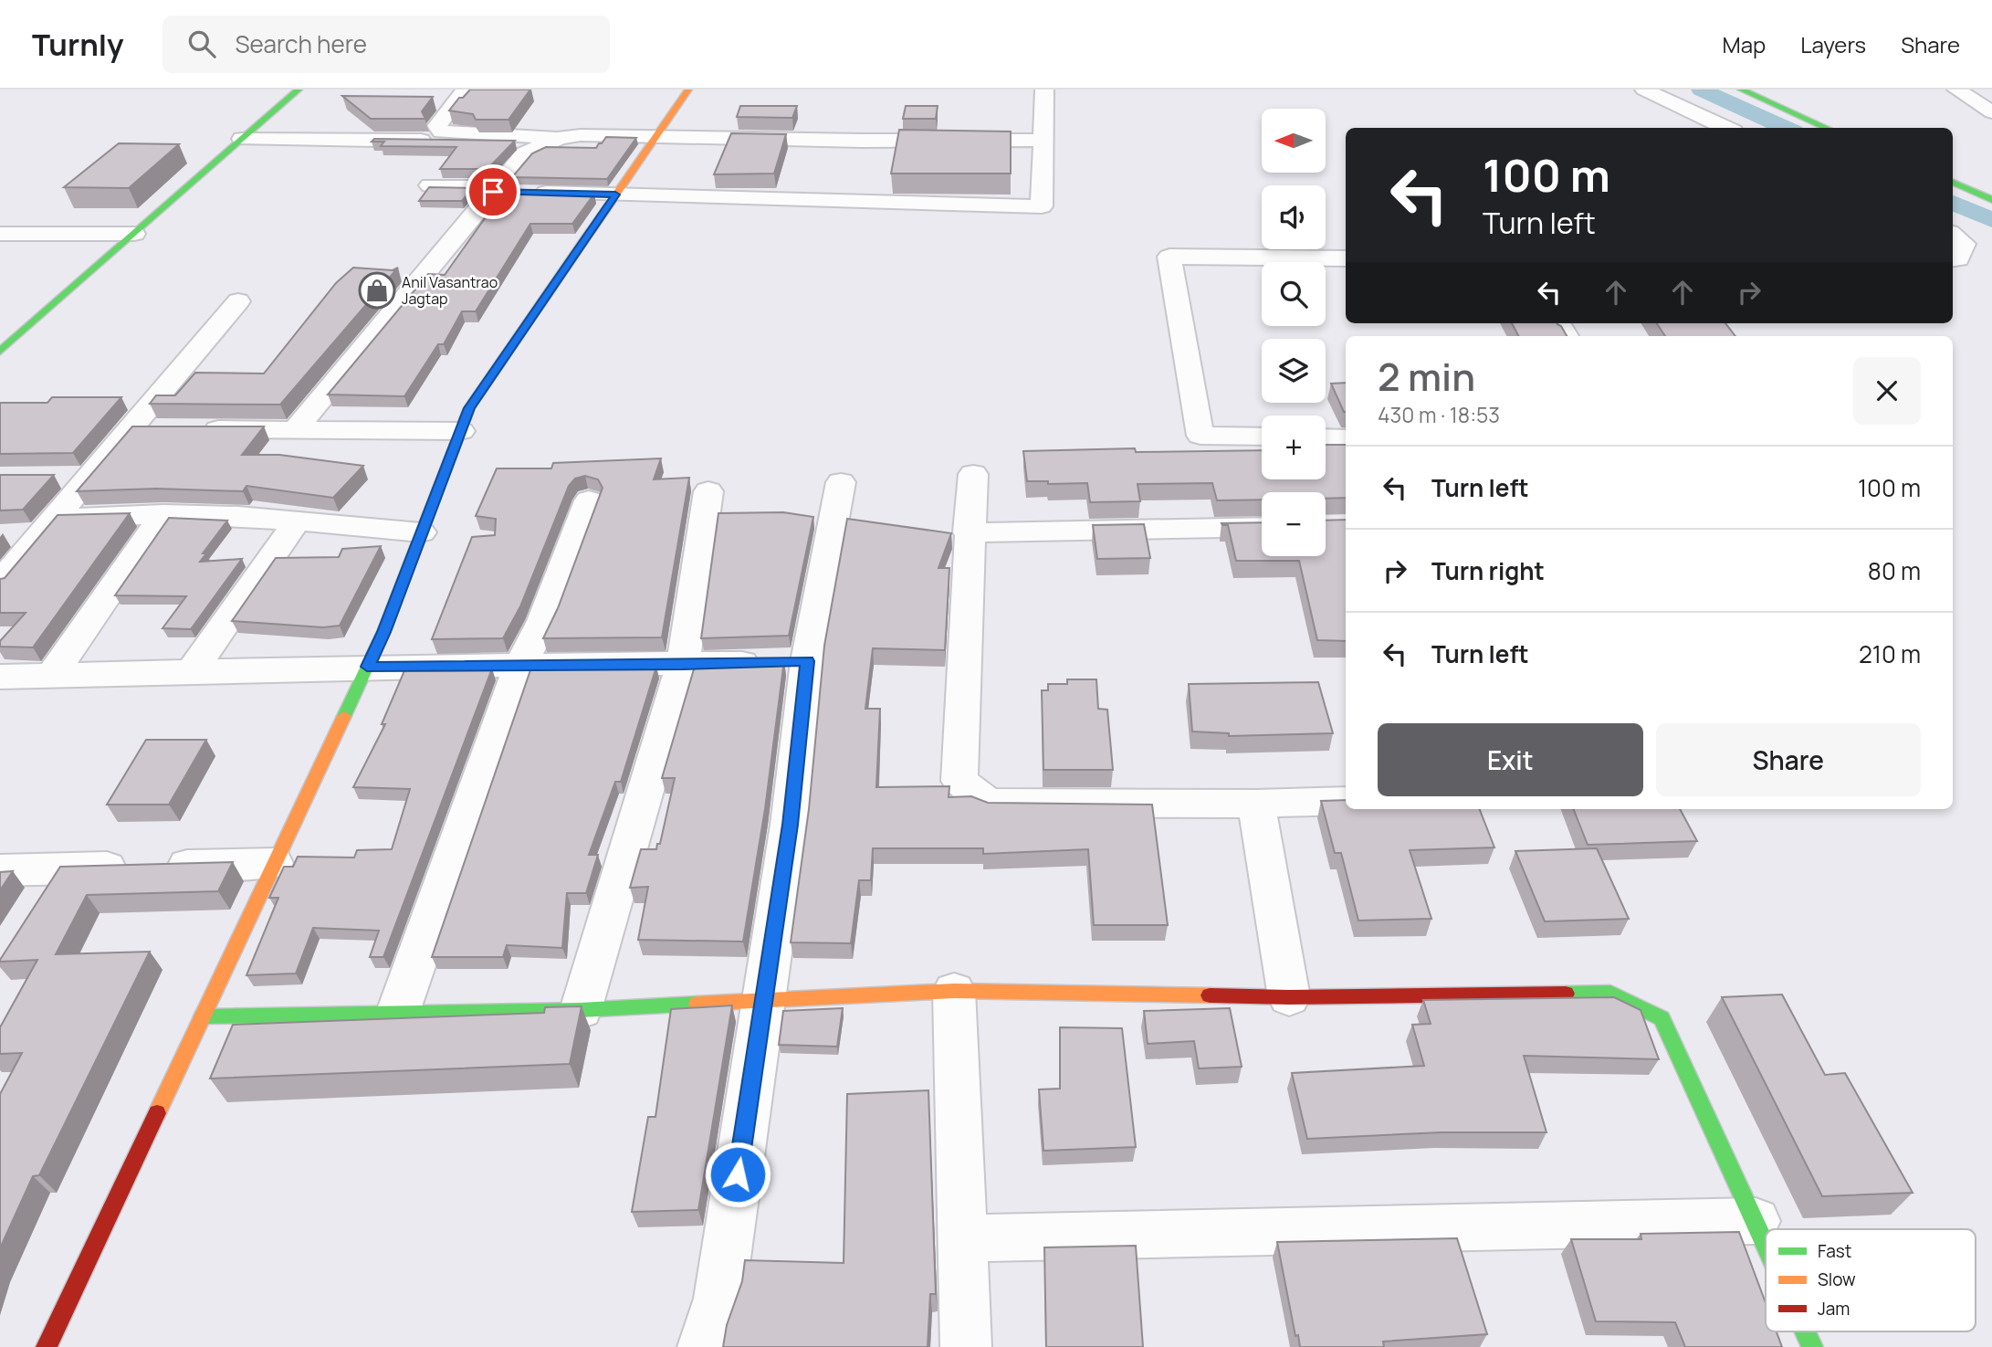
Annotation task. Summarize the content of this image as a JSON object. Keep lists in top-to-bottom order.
{
  "places": {
    "shop": ["Anil Vasantrao Jagtap"]
  },
  "legend": ["Fast", "Slow", "Jam"],
  "north": "left",
  "page": {
    "header": "Turnly",
    "search": "Search here",
    "nav": ["Map", "Layers", "Share"],
    "map_buttons": ["+", "−"],
    "turn": ["100 m", "Turn left"],
    "heading": ["2 min", "430 m · 18:53"],
    "list": [
      {
        "name": "Turn left",
        "value": "100 m"
      },
      {
        "name": "Turn right",
        "value": "80 m"
      },
      {
        "name": "Turn left",
        "value": "210 m"
      }
    ],
    "buttons": ["Exit", "Share"]
  }
}
